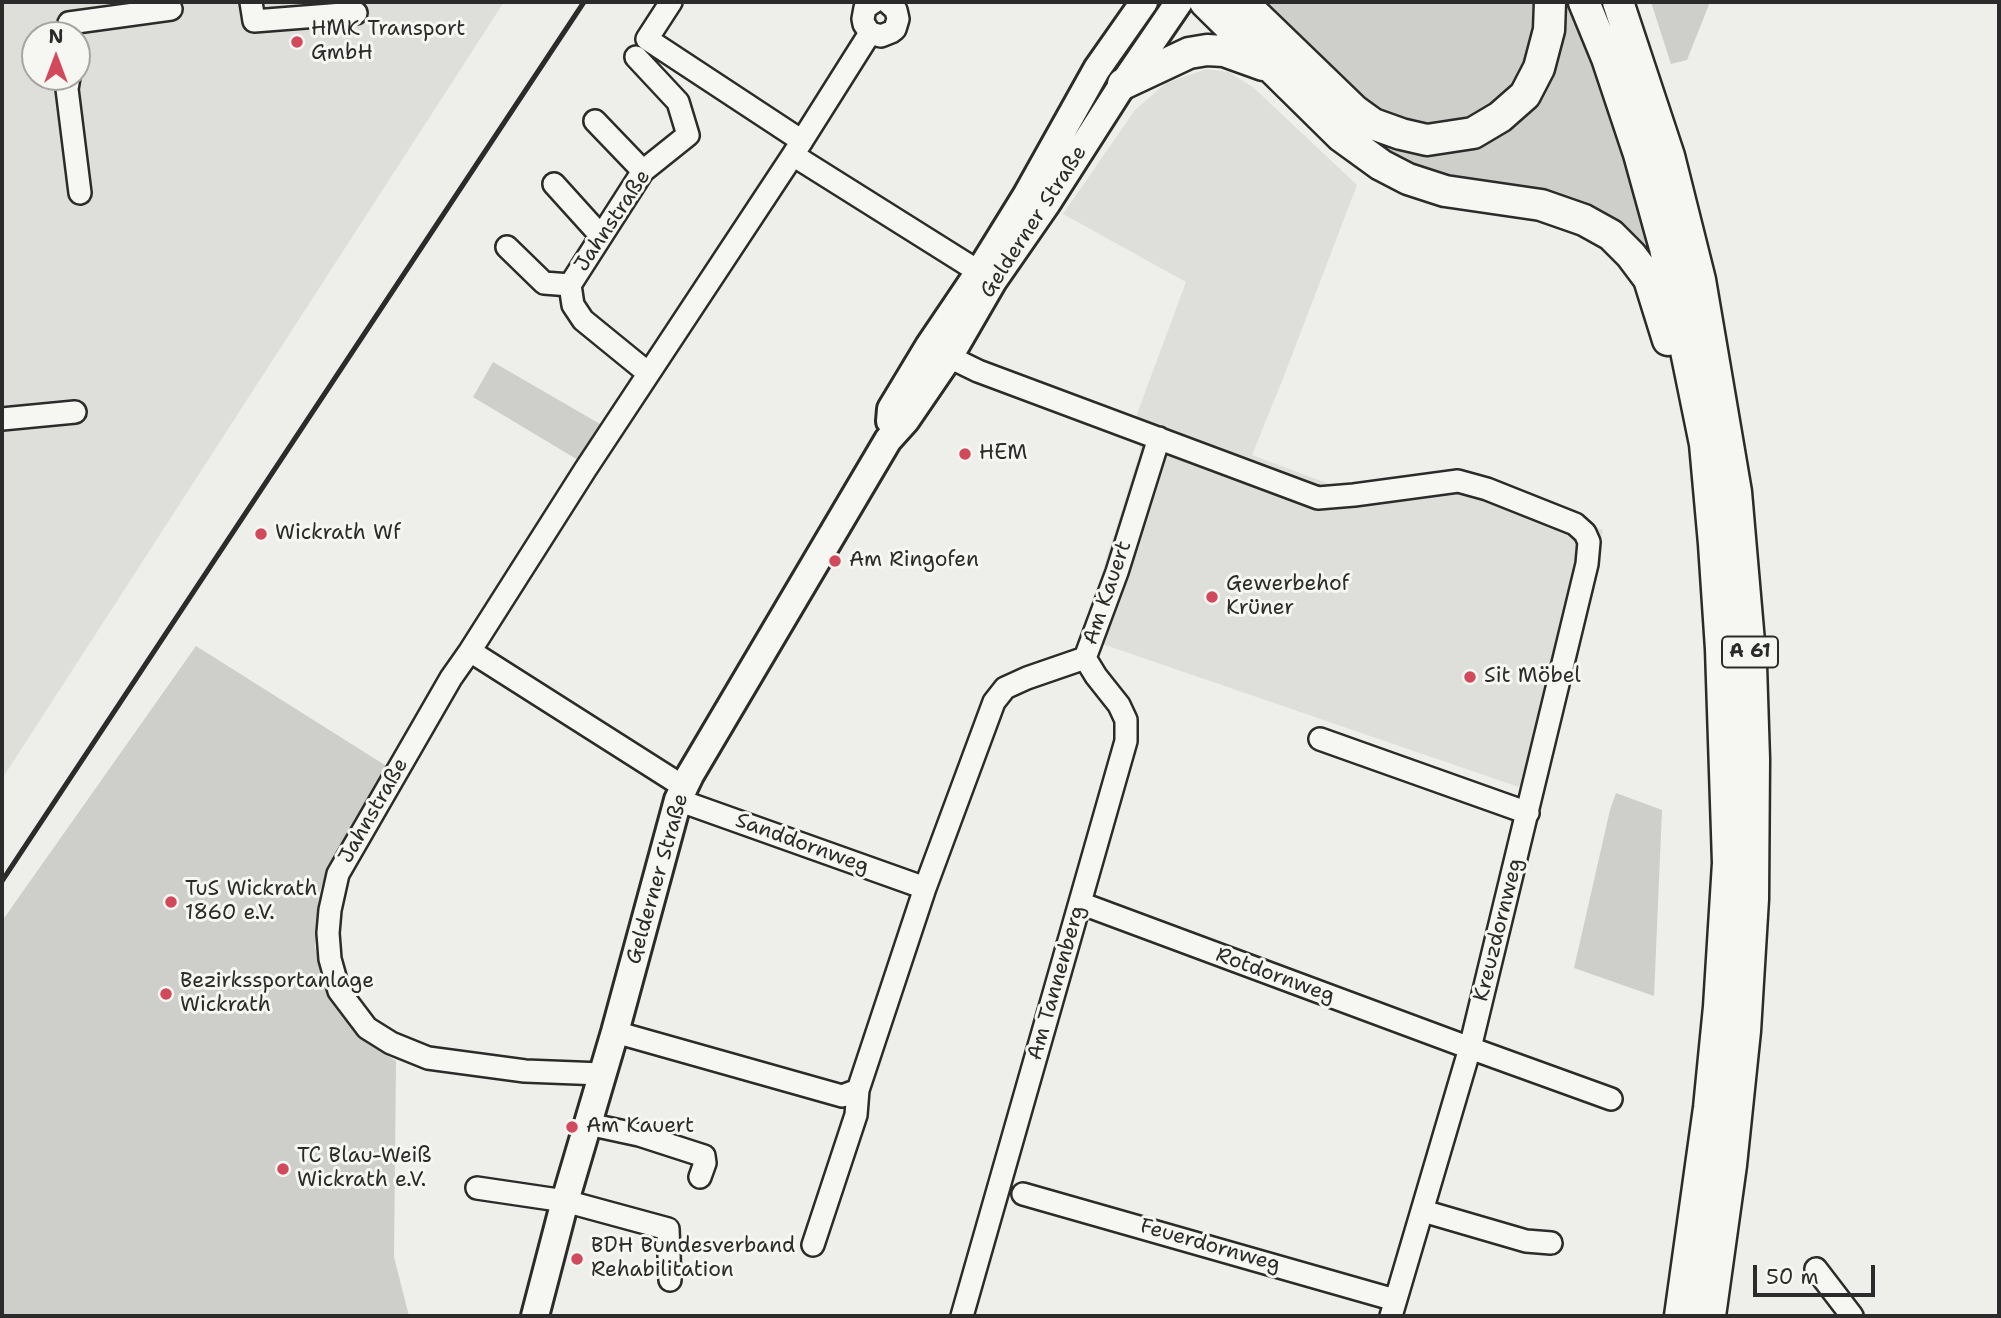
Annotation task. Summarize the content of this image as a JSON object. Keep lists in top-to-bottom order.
{
  "streets": {
    "highway": ["A 61"],
    "main road": ["Gelderner Straße"],
    "street": [
      "Jahnstraße",
      "Am Kauert",
      "Sanddornweg",
      "Kreuzdornweg",
      "Rotdornweg",
      "Am Tannenberg",
      "Feuerdornweg"
    ]
  },
  "crossings": [
    ["Jahnstraße", "Gelderner Straße"],
    ["Gelderner Straße", "Sanddornweg"],
    ["Am Kauert", "Sanddornweg"],
    ["Am Kauert", "Kreuzdornweg"],
    ["Am Kauert", "Am Tannenberg"],
    ["Kreuzdornweg", "Rotdornweg"],
    ["Kreuzdornweg", "Feuerdornweg"],
    ["Rotdornweg", "Am Tannenberg"]
  ],
  "places": [
    "HMK Transport GmbH",
    "HEM",
    "Wickrath Wf",
    "Am Ringofen",
    "Gewerbehof Krüner",
    "Sit Möbel",
    "TuS Wickrath 1860 e.V.",
    "Bezirkssportanlage Wickrath",
    "Am Kauert",
    "TC Blau-Weiß Wickrath e.V.",
    "BDH Bundesverband Rehabilitation"
  ],
  "scale_bar": "50 m",
  "north": "top"
}
